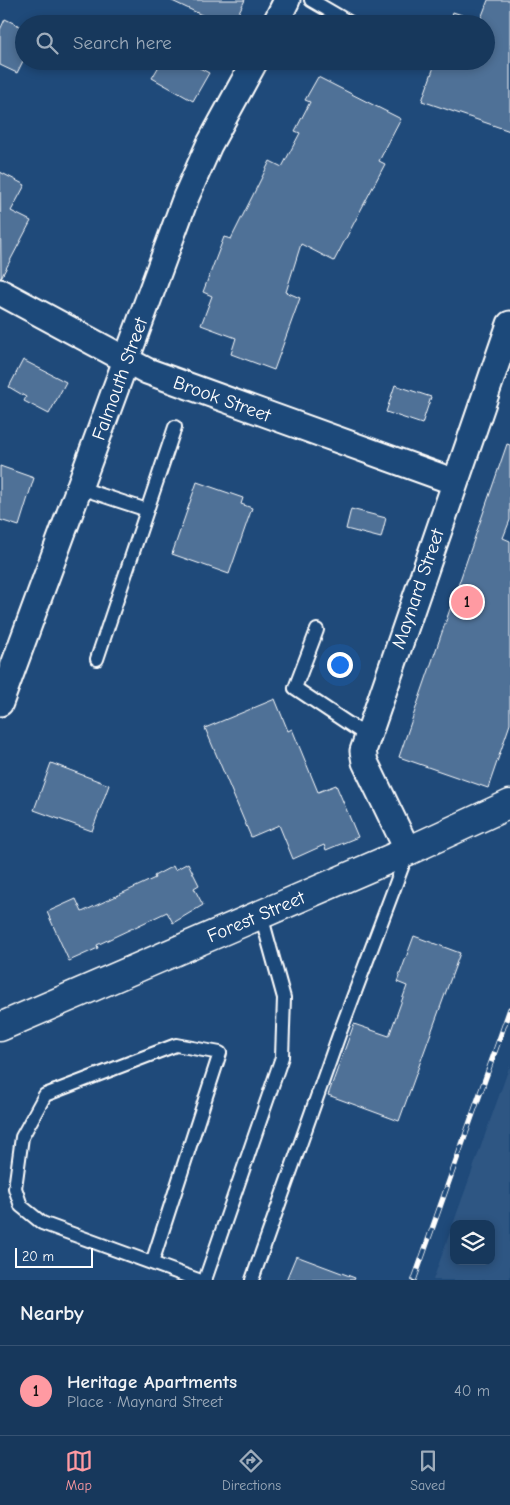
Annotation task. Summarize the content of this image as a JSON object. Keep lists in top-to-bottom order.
{
  "streets": {
    "main road": ["Forest Street"],
    "street": ["Falmouth Street", "Brook Street", "Maynard Street"]
  },
  "crossings": [
    ["Falmouth Street", "Brook Street"],
    ["Brook Street", "Maynard Street"],
    ["Maynard Street", "Forest Street"]
  ],
  "scale_bar": "20 m",
  "page": {
    "search": "Search here",
    "pins": "1",
    "scale": "20 m",
    "heading": "Nearby",
    "list": [
      {
        "mark": "1",
        "name": "Heritage Apartments",
        "note": "Place · Maynard Street",
        "value": "40 m"
      }
    ],
    "nav": ["Map", "Directions", "Saved"]
  }
}
